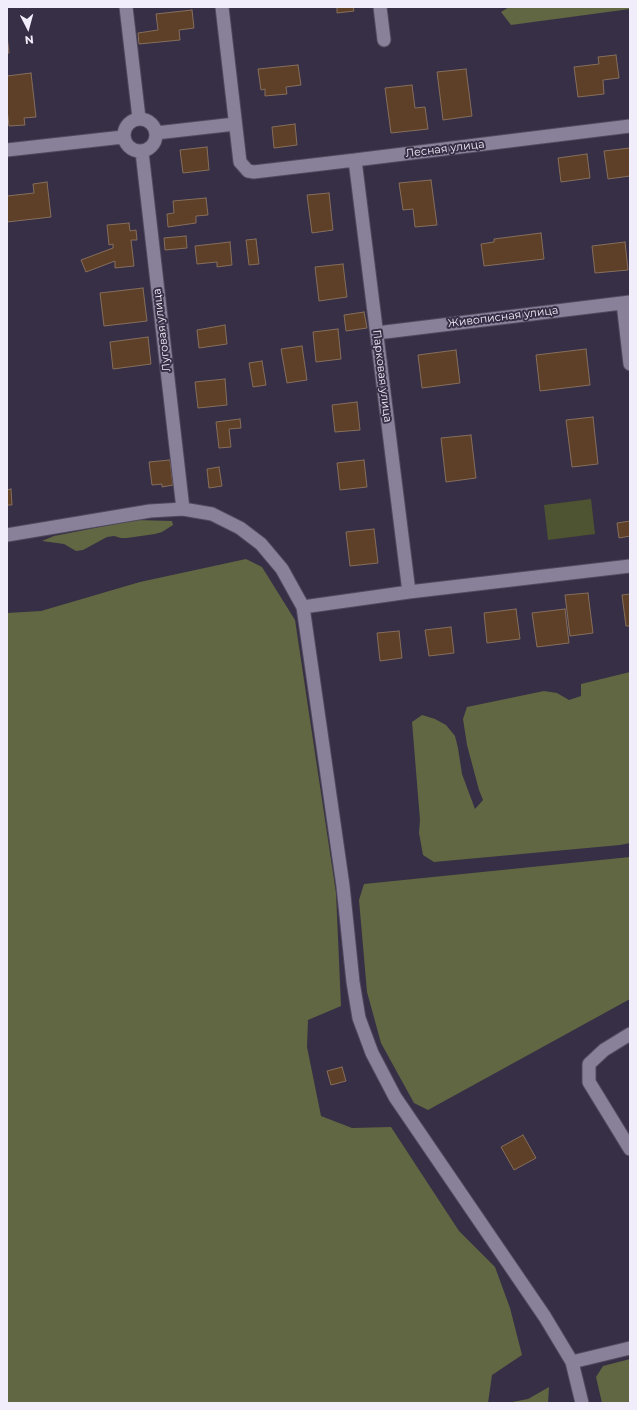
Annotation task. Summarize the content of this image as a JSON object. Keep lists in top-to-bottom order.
{
  "streets": {
    "street": [
      "Лесная улица",
      "Живописная улица",
      "Луговая улица",
      "Парковая улица"
    ]
  },
  "crossings": [
    ["Лесная улица", "Парковая улица"],
    ["Живописная улица", "Парковая улица"]
  ],
  "north": "bottom"
}
